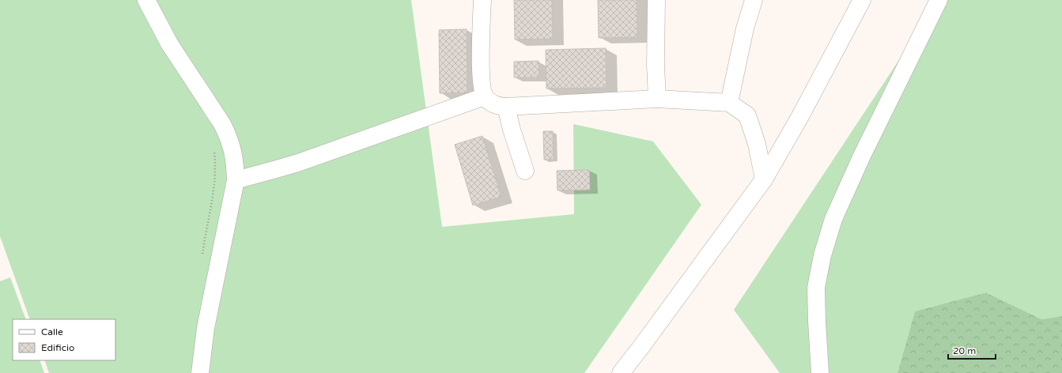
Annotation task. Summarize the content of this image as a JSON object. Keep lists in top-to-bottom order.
{
  "legend": ["Calle", "Edificio"],
  "scale_bar": "20 m"
}
